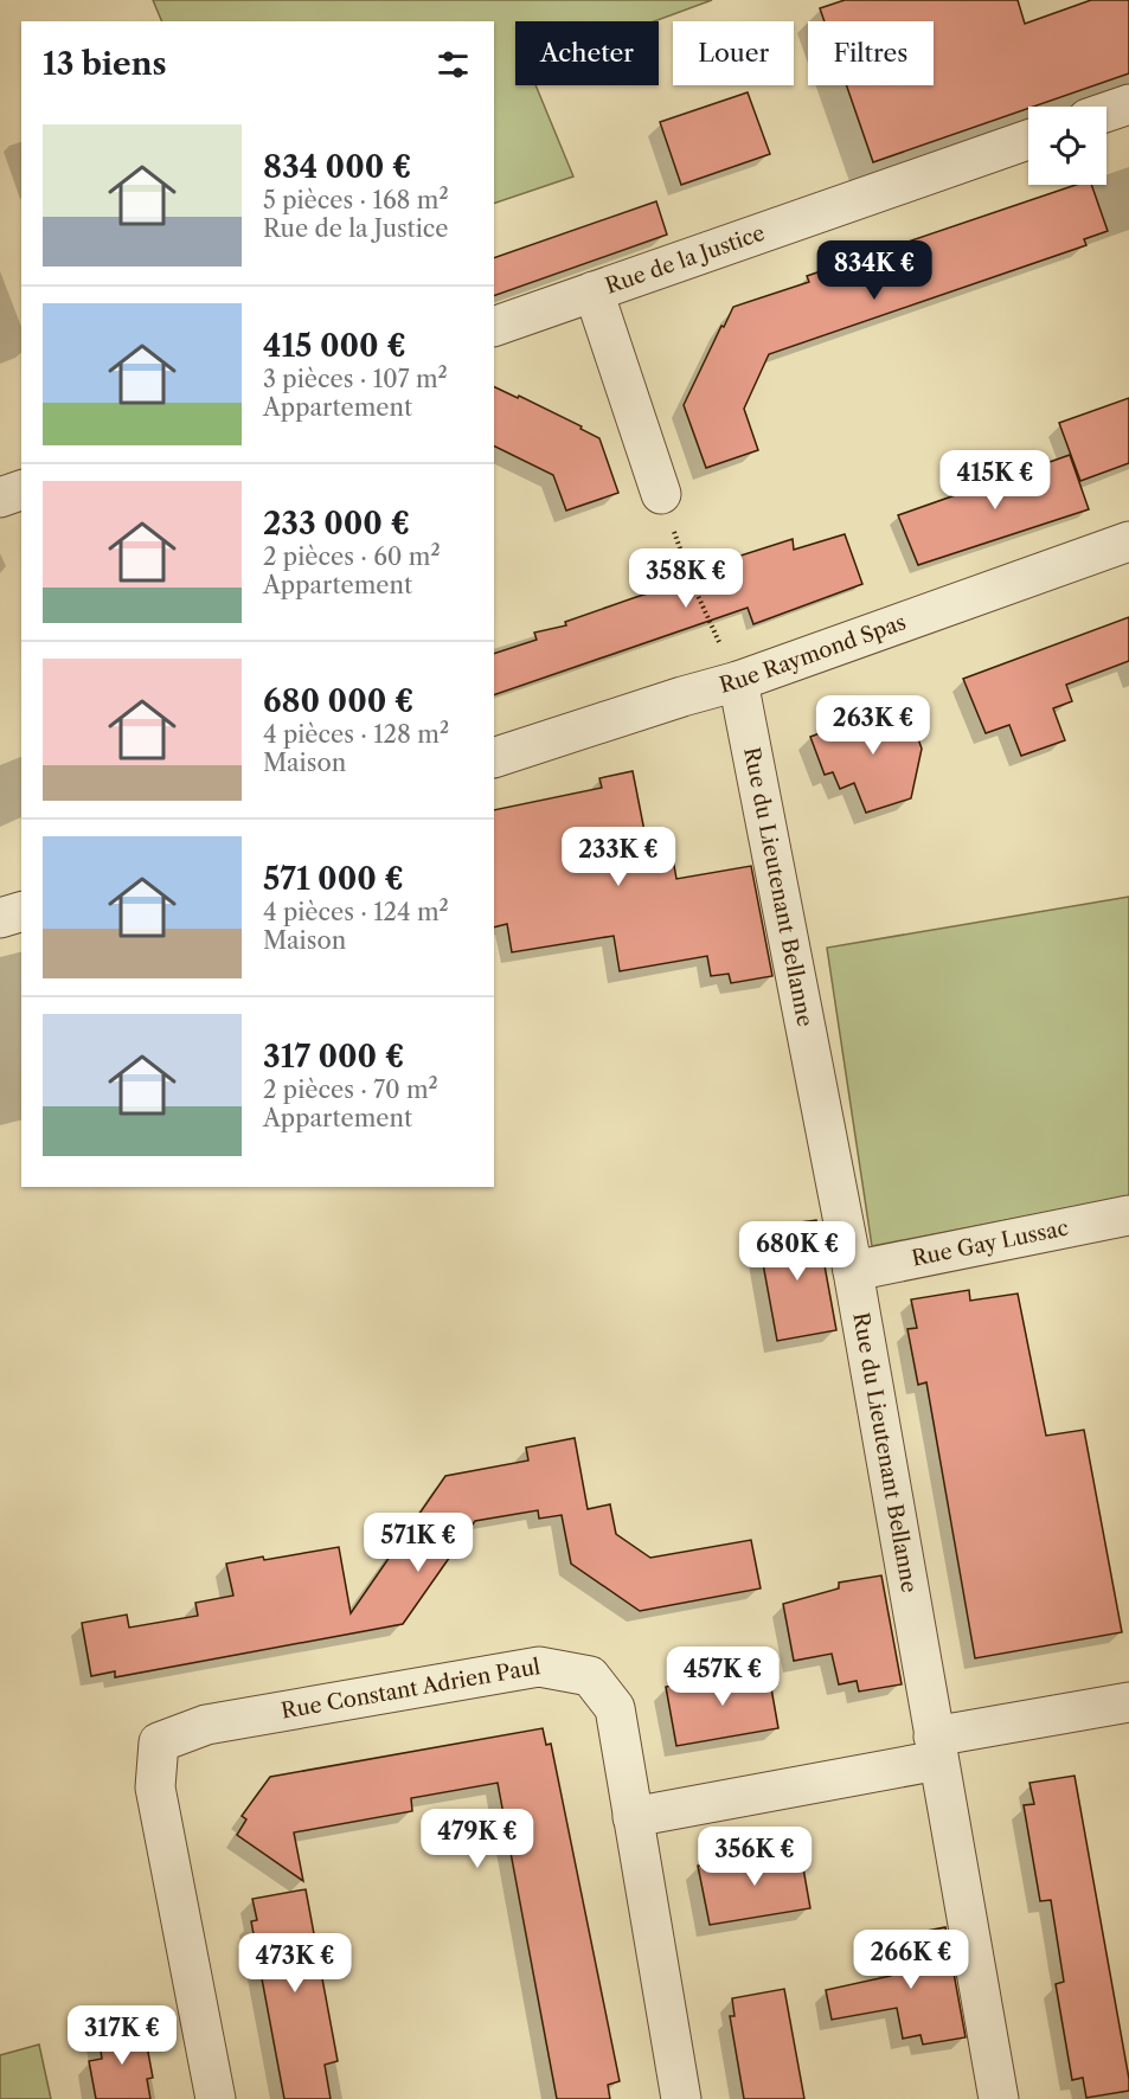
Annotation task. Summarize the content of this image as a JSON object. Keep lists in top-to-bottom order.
{
  "streets": {
    "street": [
      "Rue de la Justice",
      "Rue Raymond Spas",
      "Rue du Lieutenant Bellanne",
      "Rue Gay Lussac",
      "Rue Constant Adrien Paul"
    ]
  },
  "crossings": [
    ["Rue Raymond Spas", "Rue du Lieutenant Bellanne"],
    ["Rue du Lieutenant Bellanne", "Rue Gay Lussac"]
  ],
  "page": {
    "chip": ["Acheter", "Louer", "Filtres"],
    "heading": "13 biens",
    "list": [
      {
        "name": "834 000 €",
        "note": "5 pièces · 168 m² · Rue de la Justice"
      },
      {
        "name": "415 000 €",
        "note": "3 pièces · 107 m² · Appartement"
      },
      {
        "name": "233 000 €",
        "note": "2 pièces · 60 m² · Appartement"
      },
      {
        "name": "680 000 €",
        "note": "4 pièces · 128 m² · Maison"
      },
      {
        "name": "571 000 €",
        "note": "4 pièces · 124 m² · Maison"
      },
      {
        "name": "317 000 €",
        "note": "2 pièces · 70 m² · Appartement"
      }
    ],
    "price": [
      "834K €",
      "415K €",
      "358K €",
      "263K €",
      "233K €",
      "680K €",
      "571K €",
      "457K €",
      "479K €",
      "356K €",
      "266K €",
      "473K €",
      "317K €"
    ]
  }
}
